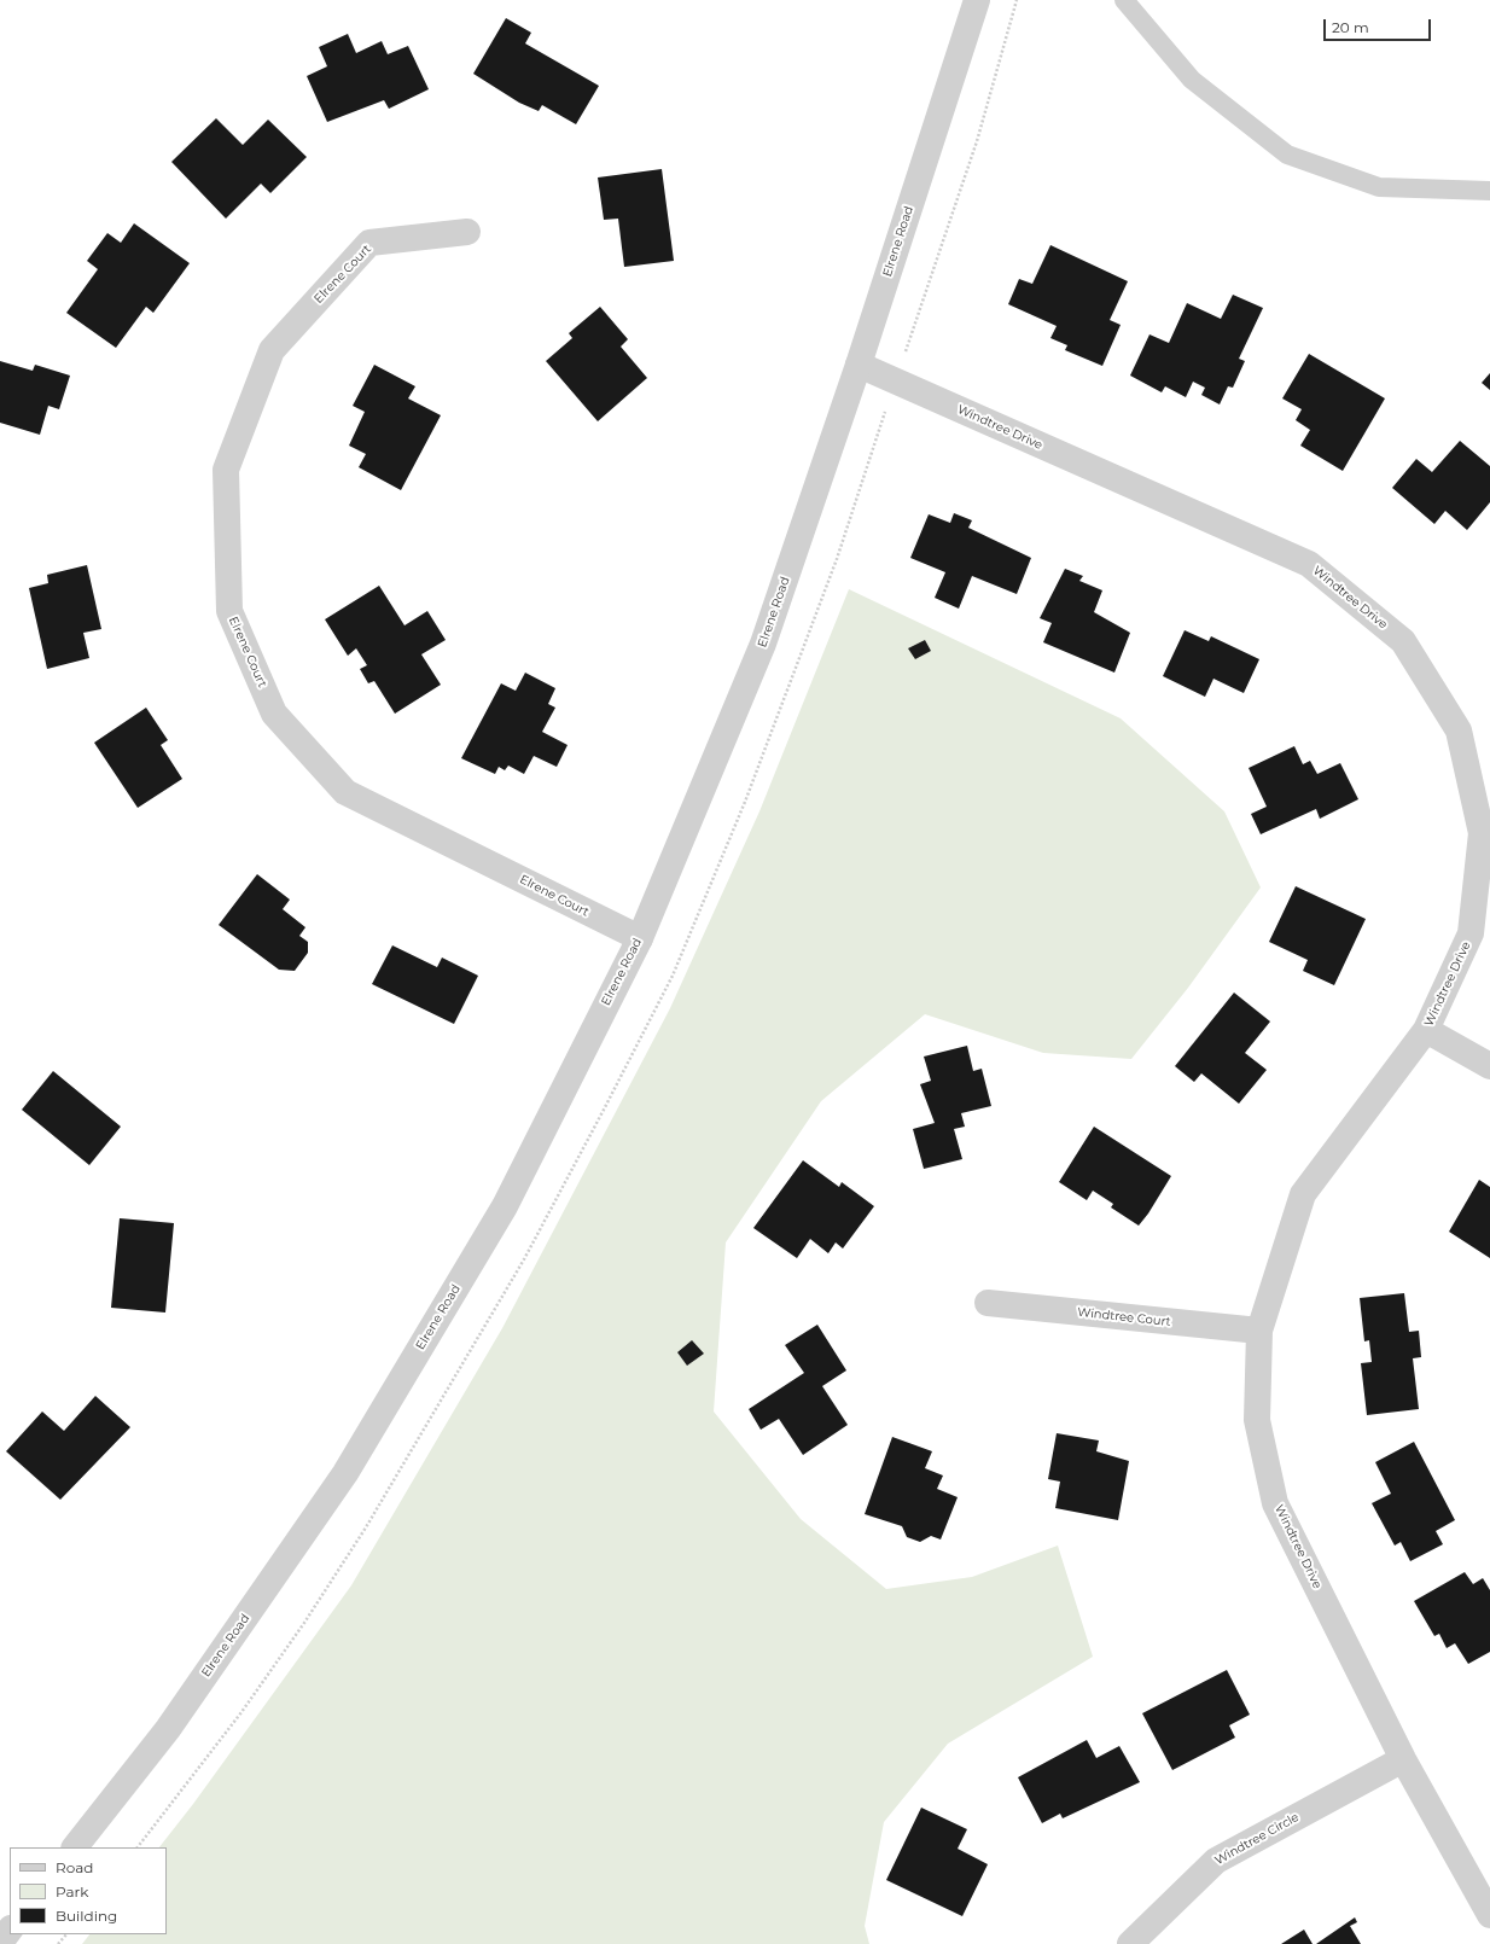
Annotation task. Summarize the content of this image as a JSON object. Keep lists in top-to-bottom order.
{
  "streets": {
    "street": [
      "Elrene Road",
      "Elrene Court",
      "Windtree Drive",
      "Windtree Court",
      "Windtree Circle"
    ]
  },
  "crossings": [
    ["Elrene Road", "Elrene Court"],
    ["Elrene Road", "Windtree Drive"],
    ["Windtree Drive", "Windtree Court"],
    ["Windtree Drive", "Windtree Circle"]
  ],
  "legend": ["Road", "Park", "Building"],
  "scale_bar": "20 m"
}
